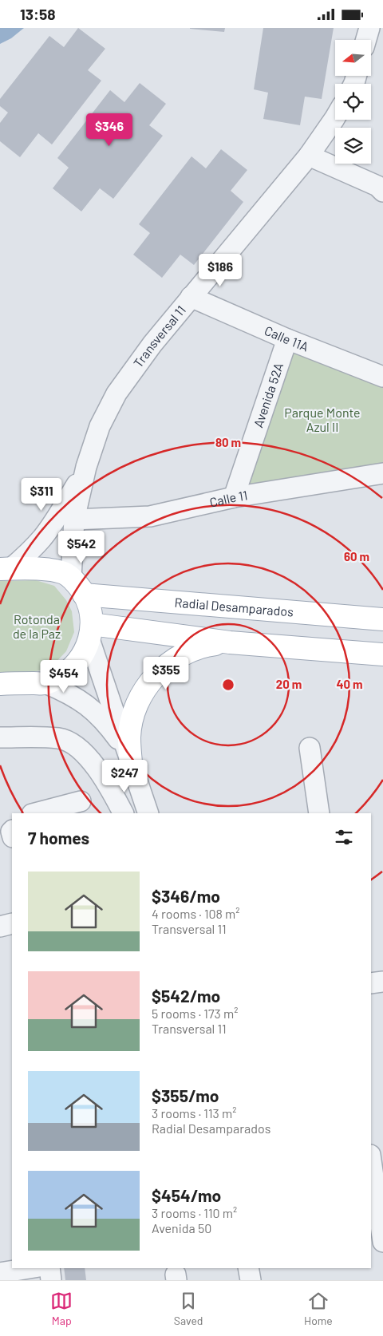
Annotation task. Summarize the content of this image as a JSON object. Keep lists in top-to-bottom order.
{
  "streets": {
    "main road": ["Radial Desamparados"],
    "street": [
      "Transversal 11",
      "Calle 11A",
      "Avenida 52A",
      "Calle 11"
    ]
  },
  "crossings": [
    ["Transversal 11", "Calle 11A"],
    ["Transversal 11", "Calle 11"],
    ["Calle 11A", "Avenida 52A"],
    ["Avenida 52A", "Calle 11"]
  ],
  "parks": ["Parque Monte Azul II", "Rotonda de la Paz"],
  "north": "left",
  "page": {
    "status": "13:58",
    "price": [
      "$346",
      "$186",
      "$311",
      "$542",
      "$355",
      "$454",
      "$247"
    ],
    "heading": "7 homes",
    "list": [
      {
        "name": "$346/mo",
        "note": "4 rooms · 108 m² · Transversal 11"
      },
      {
        "name": "$542/mo",
        "note": "5 rooms · 173 m² · Transversal 11"
      },
      {
        "name": "$355/mo",
        "note": "3 rooms · 113 m² · Radial Desamparados"
      },
      {
        "name": "$454/mo",
        "note": "3 rooms · 110 m² · Avenida 50"
      }
    ],
    "tabs": ["Map", "Saved", "Home"]
  },
  "rings": [
    "80 m",
    "60 m",
    "20 m",
    "40 m"
  ]
}
